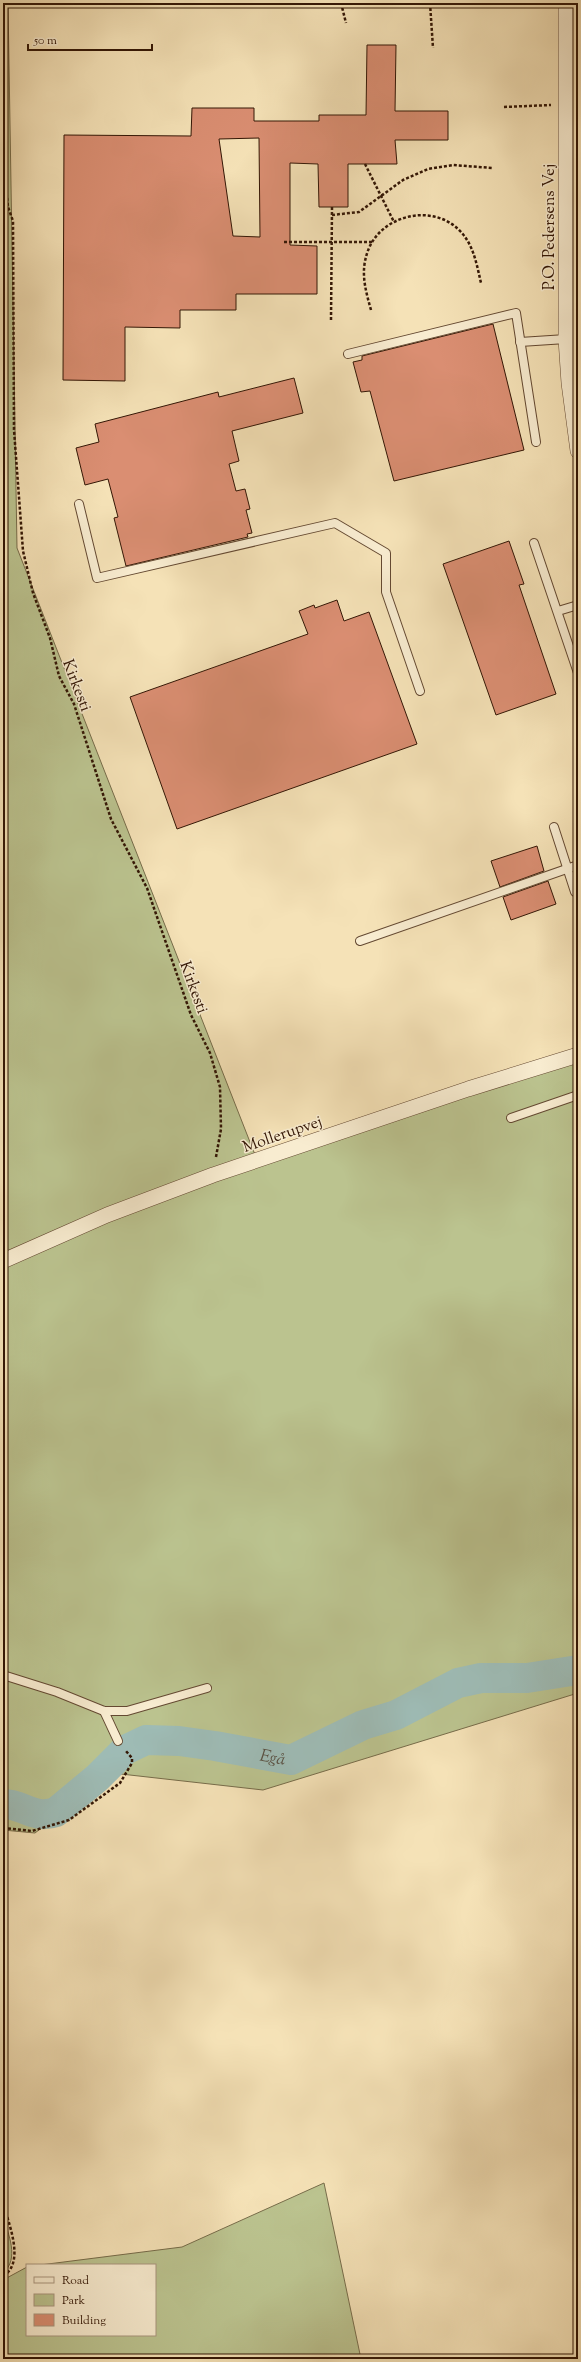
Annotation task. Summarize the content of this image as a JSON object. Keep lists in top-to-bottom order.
{
  "streets": {
    "street": ["P.O. Pedersens Vej", "Mollerupvej"],
    "path": ["Kirkesti"]
  },
  "crossings": [
    ["Kirkesti", "Mollerupvej"]
  ],
  "water": ["Egå"],
  "legend": ["Road", "Park", "Building"],
  "scale_bar": "50 m"
}
